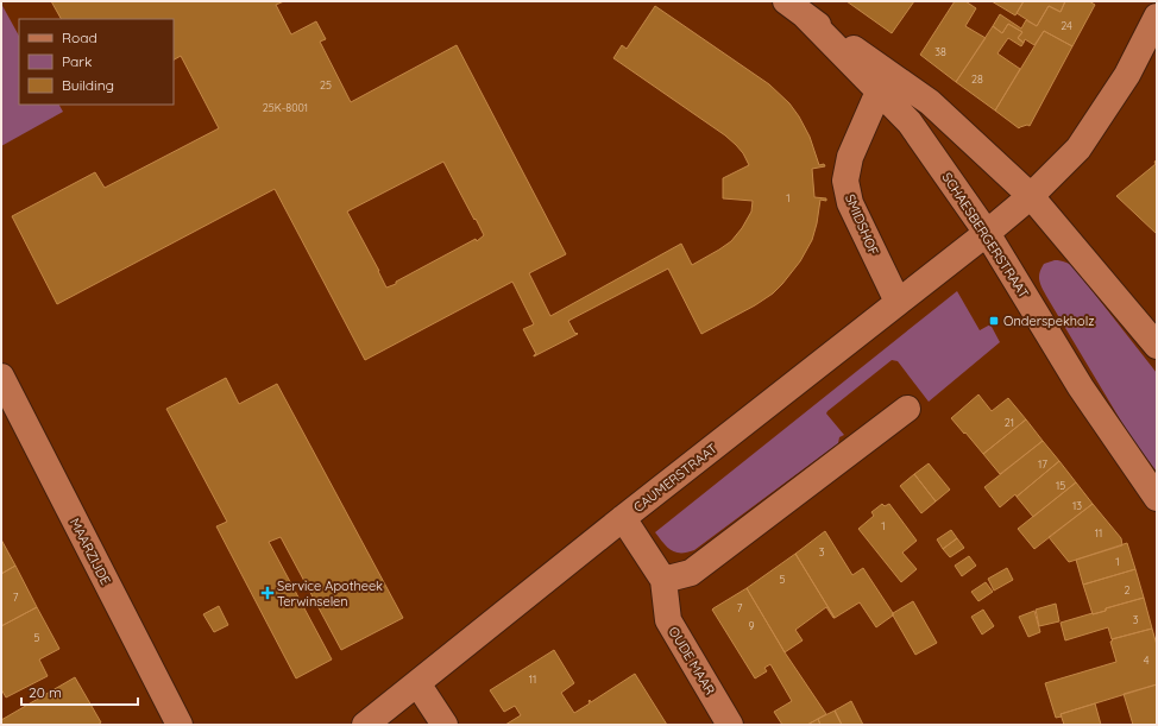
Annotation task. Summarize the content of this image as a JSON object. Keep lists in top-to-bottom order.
{
  "streets": {
    "street": [
      "SMIDSHOF",
      "SCHAESBERGERSTRAAT",
      "CAUMERSTRAAT",
      "MAARZIJDE",
      "OUDE MAAR"
    ]
  },
  "crossings": [
    ["SMIDSHOF", "SCHAESBERGERSTRAAT"],
    ["SMIDSHOF", "CAUMERSTRAAT"],
    ["SCHAESBERGERSTRAAT", "CAUMERSTRAAT"],
    ["CAUMERSTRAAT", "OUDE MAAR"]
  ],
  "places": {
    "transit": ["Onderspekholz"],
    "health": ["Service Apotheek Terwinselen"]
  },
  "house_numbers": [
    "24",
    "38",
    "28",
    "25",
    "25K-8001",
    "1",
    "21",
    "17",
    "15",
    "13",
    "1",
    "11",
    "3",
    "1",
    "5",
    "2",
    "7",
    "7",
    "3",
    "9",
    "5",
    "4",
    "11"
  ],
  "legend": ["Road", "Park", "Building"],
  "scale_bar": "20 m"
}
